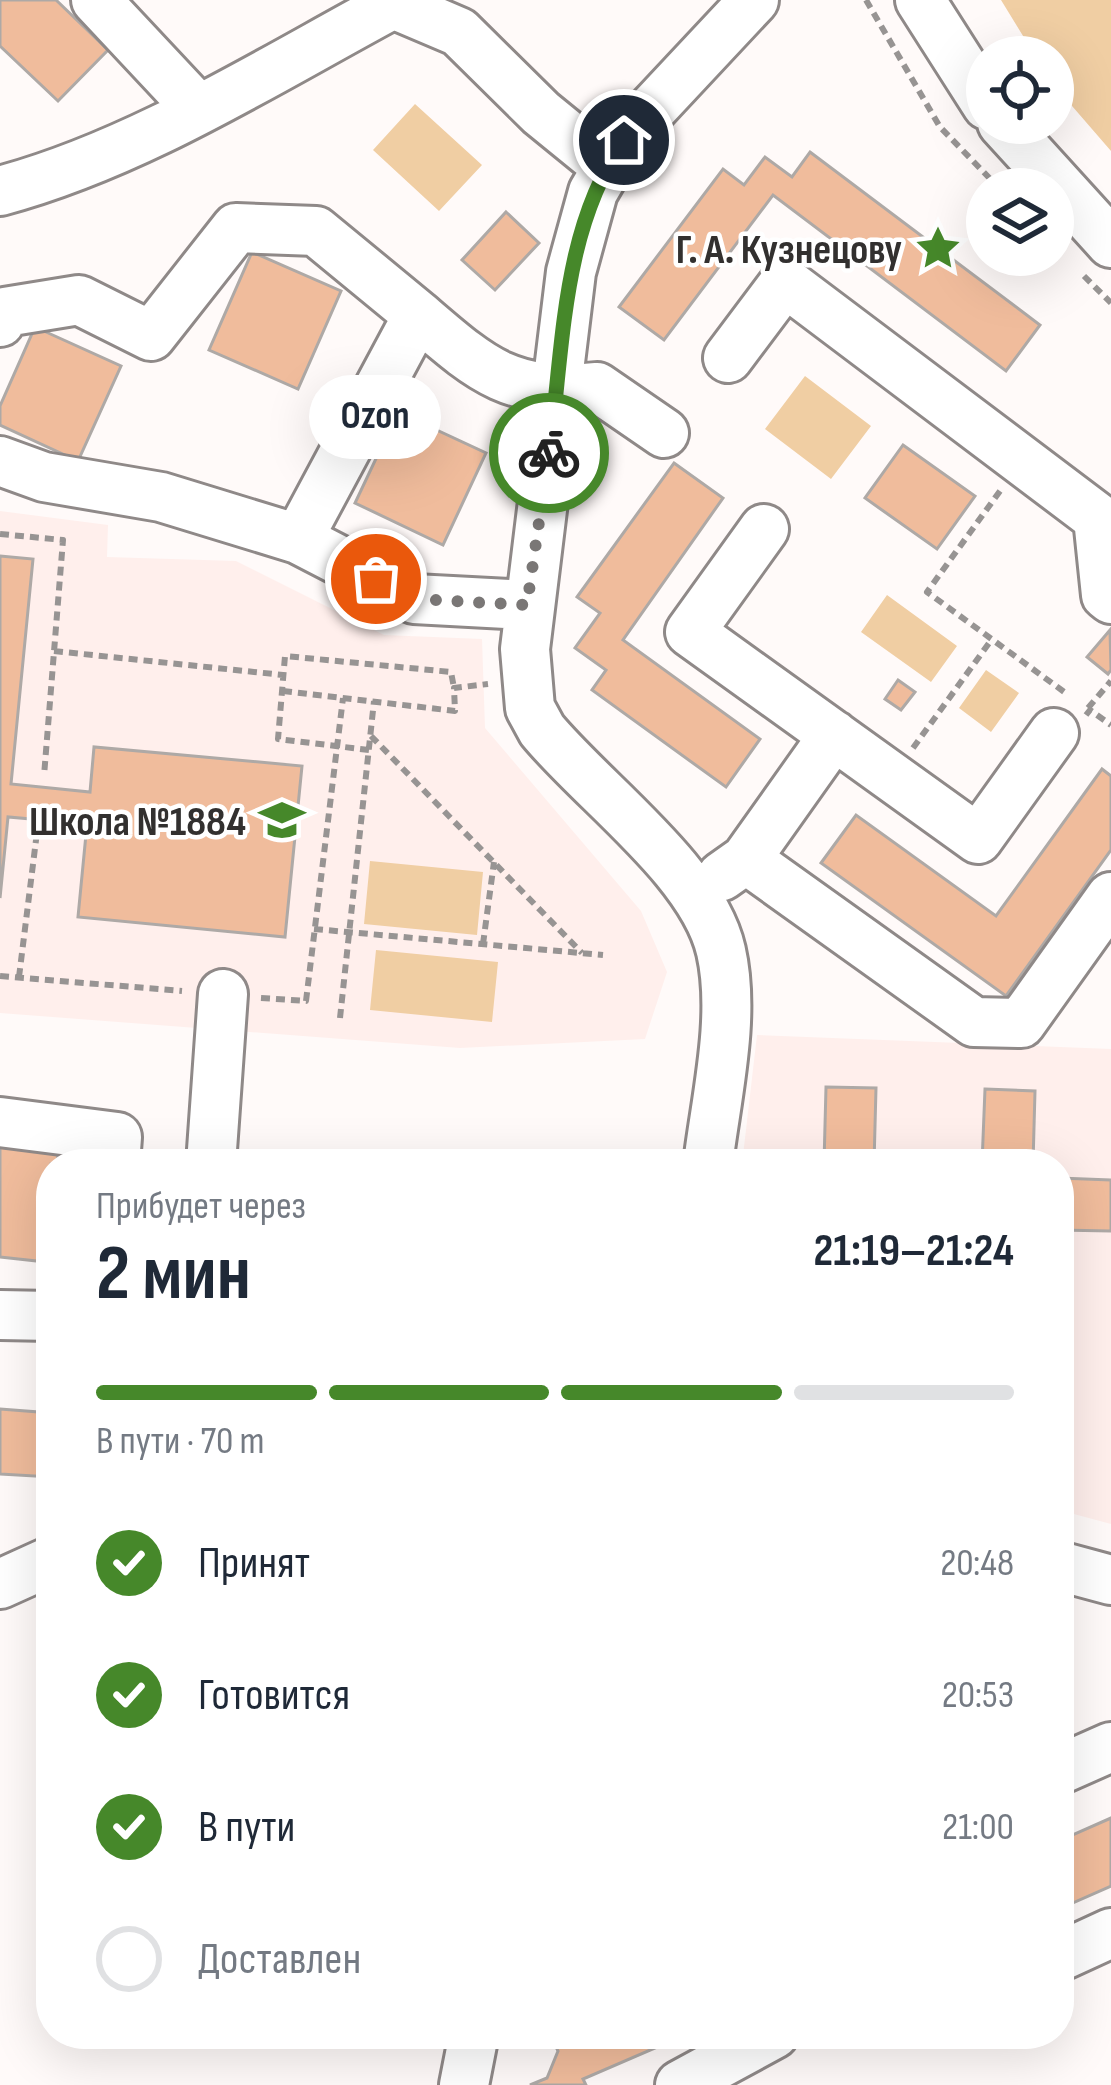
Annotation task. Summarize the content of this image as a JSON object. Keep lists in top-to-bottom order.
{
  "places": {
    "place": ["Г. А. Кузнецову"],
    "other": ["Ozon"],
    "school or university": ["Школа №1884"]
  },
  "page": {
    "bubble": "Ozon",
    "heading": ["2 мин", "Прибудет через", "21:19–21:24"],
    "bar": "В пути · 70 m",
    "list": [
      ["Принят", "20:48"],
      ["Готовится", "20:53"],
      ["В пути", "21:00"],
      "Доставлен"
    ]
  }
}
